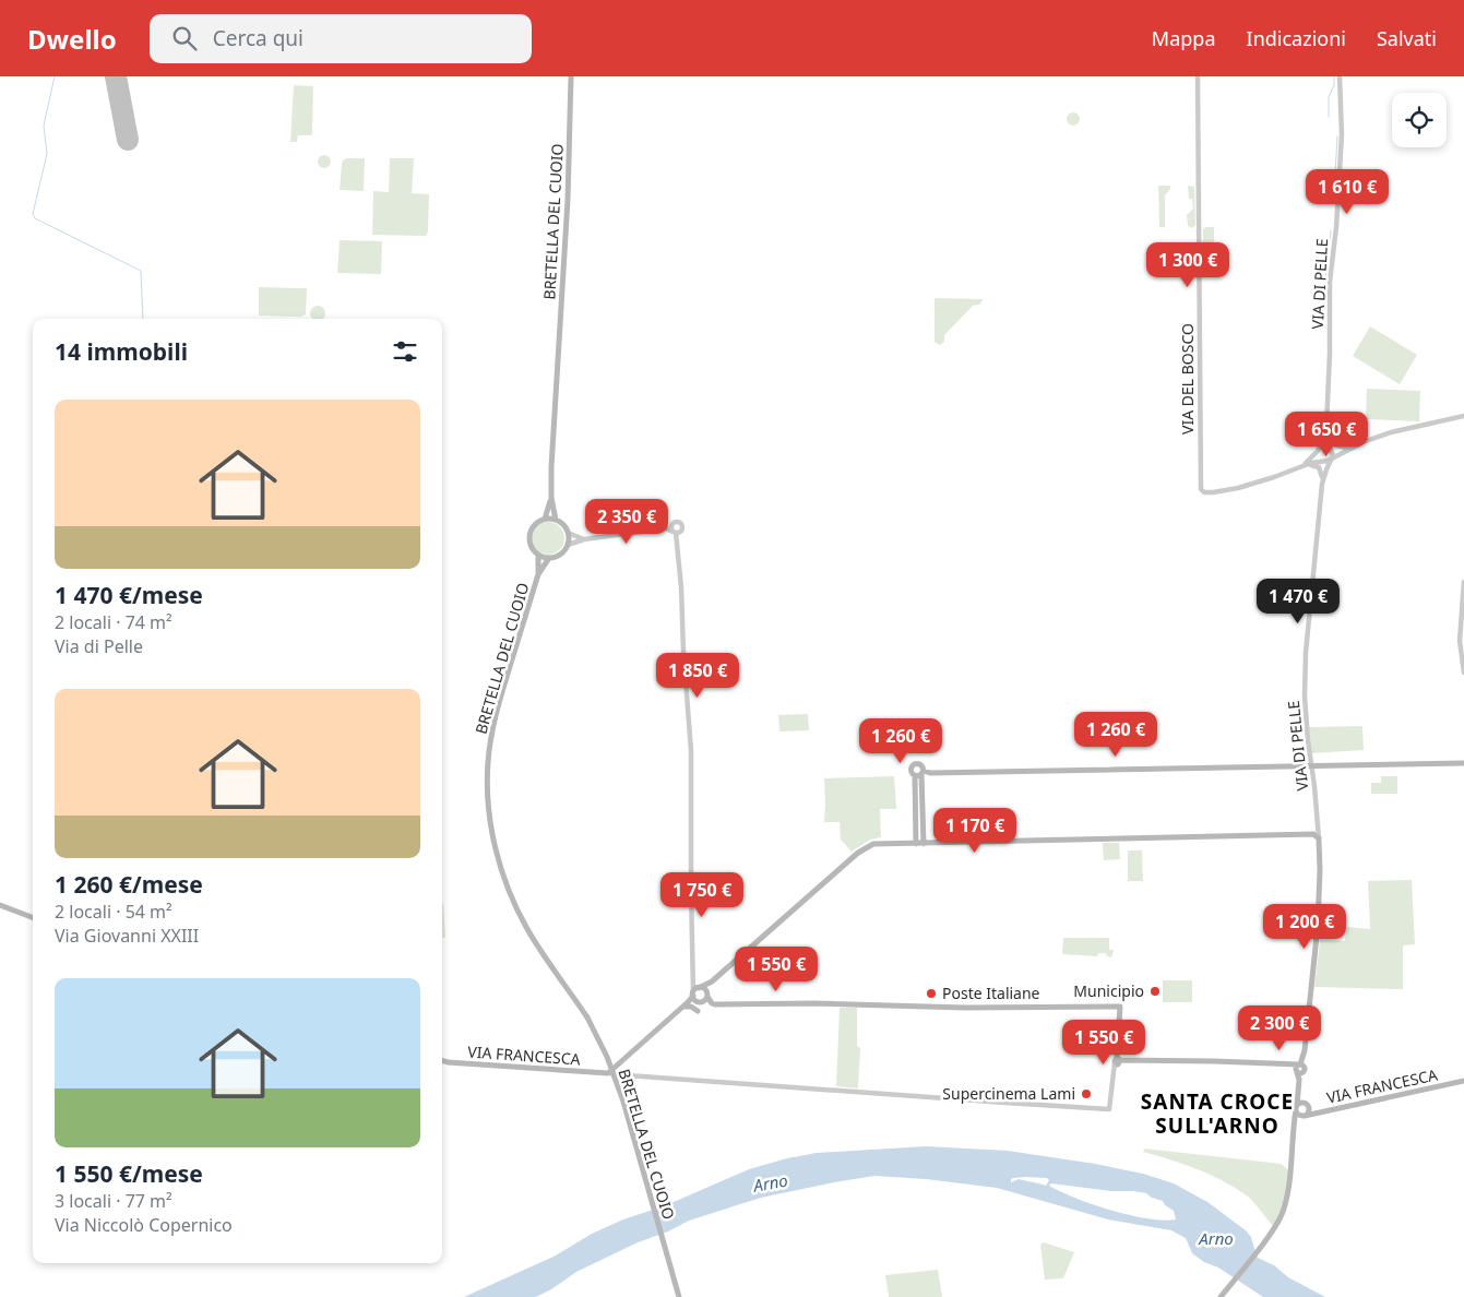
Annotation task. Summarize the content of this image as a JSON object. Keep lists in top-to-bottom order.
{
  "streets": {
    "main road": ["BRETELLA DEL CUOIO", "VIA DI PELLE", "VIA FRANCESCA"],
    "street": ["VIA DEL BOSCO"]
  },
  "crossings": [
    ["VIA DI PELLE", "VIA DEL BOSCO"]
  ],
  "districts": ["SANTA CROCE SULL'ARNO"],
  "water": ["Arno"],
  "places": ["Municipio", "Poste Italiane", "Supercinema Lami"],
  "page": {
    "header": "Dwello",
    "search": "Cerca qui",
    "nav": ["Mappa", "Indicazioni", "Salvati"],
    "price": [
      "1 610 €",
      "1 300 €",
      "1 650 €",
      "2 350 €",
      "1 470 €",
      "1 850 €",
      "1 260 €",
      "1 260 €",
      "1 170 €",
      "1 750 €",
      "1 200 €",
      "1 550 €",
      "2 300 €",
      "1 550 €"
    ],
    "heading": "14 immobili",
    "list": [
      {
        "name": "1 470 €/mese",
        "note": "2 locali · 74 m² · Via di Pelle"
      },
      {
        "name": "1 260 €/mese",
        "note": "2 locali · 54 m² · Via Giovanni XXIII"
      },
      {
        "name": "1 550 €/mese",
        "note": "3 locali · 77 m² · Via Niccolò Copernico"
      }
    ]
  }
}
